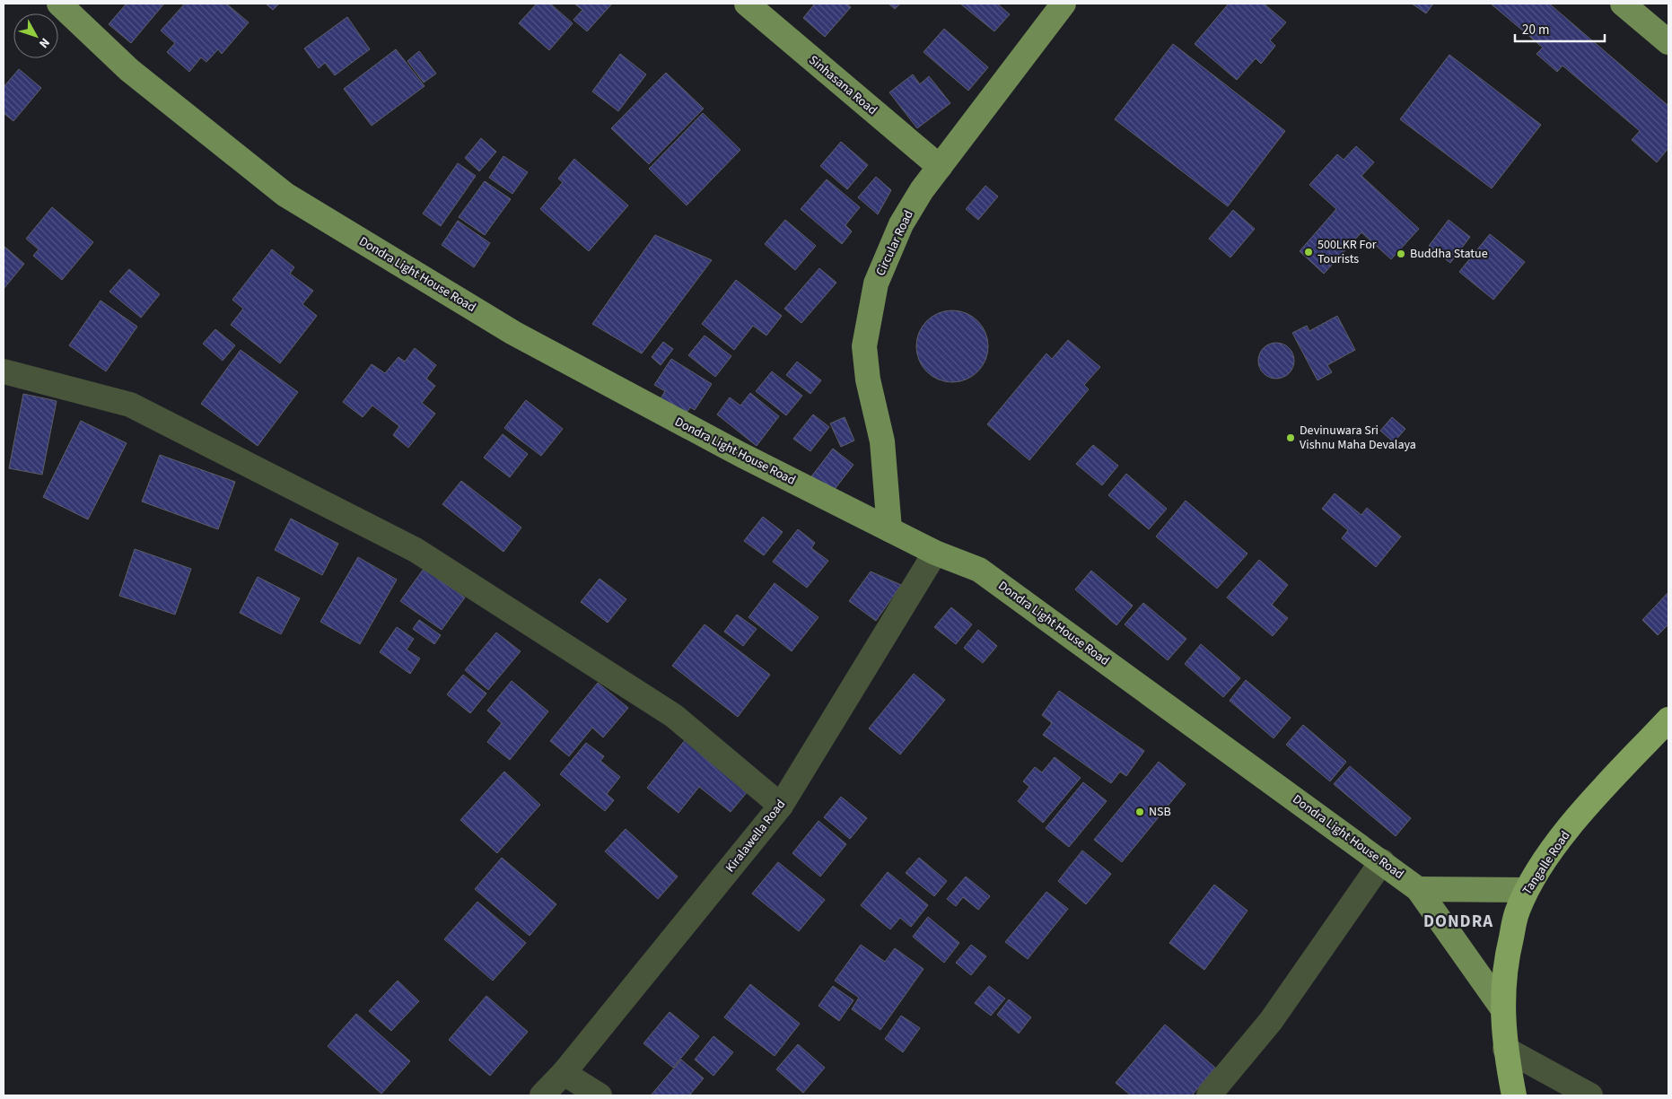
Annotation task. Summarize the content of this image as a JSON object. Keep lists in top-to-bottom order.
{
  "streets": {
    "highway": ["Tangalle Road"],
    "main road": ["Sinhasana Road", "Circular Road", "Dondra Light House Road"],
    "street": ["Kiralawella Road"]
  },
  "crossings": [
    ["Sinhasana Road", "Circular Road"],
    ["Circular Road", "Dondra Light House Road"],
    ["Dondra Light House Road", "Kiralawella Road"],
    ["Dondra Light House Road", "Tangalle Road"]
  ],
  "districts": ["DONDRA"],
  "places": [
    "500LKR For Tourists",
    "Buddha Statue",
    "Devinuwara Sri Vishnu Maha Devalaya",
    "NSB"
  ],
  "scale_bar": "20 m",
  "north": "bottom right"
}
